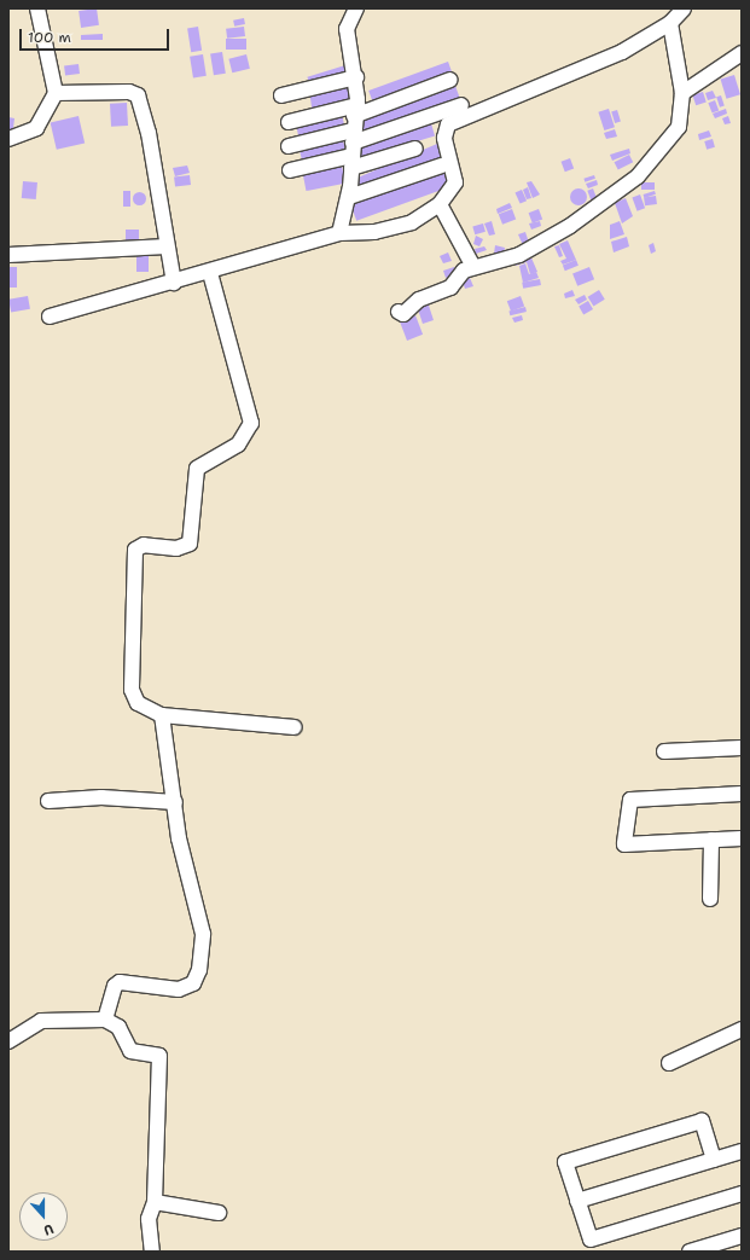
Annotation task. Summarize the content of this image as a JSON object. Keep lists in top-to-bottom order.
{
  "scale_bar": "100 m",
  "north": "bottom"
}
